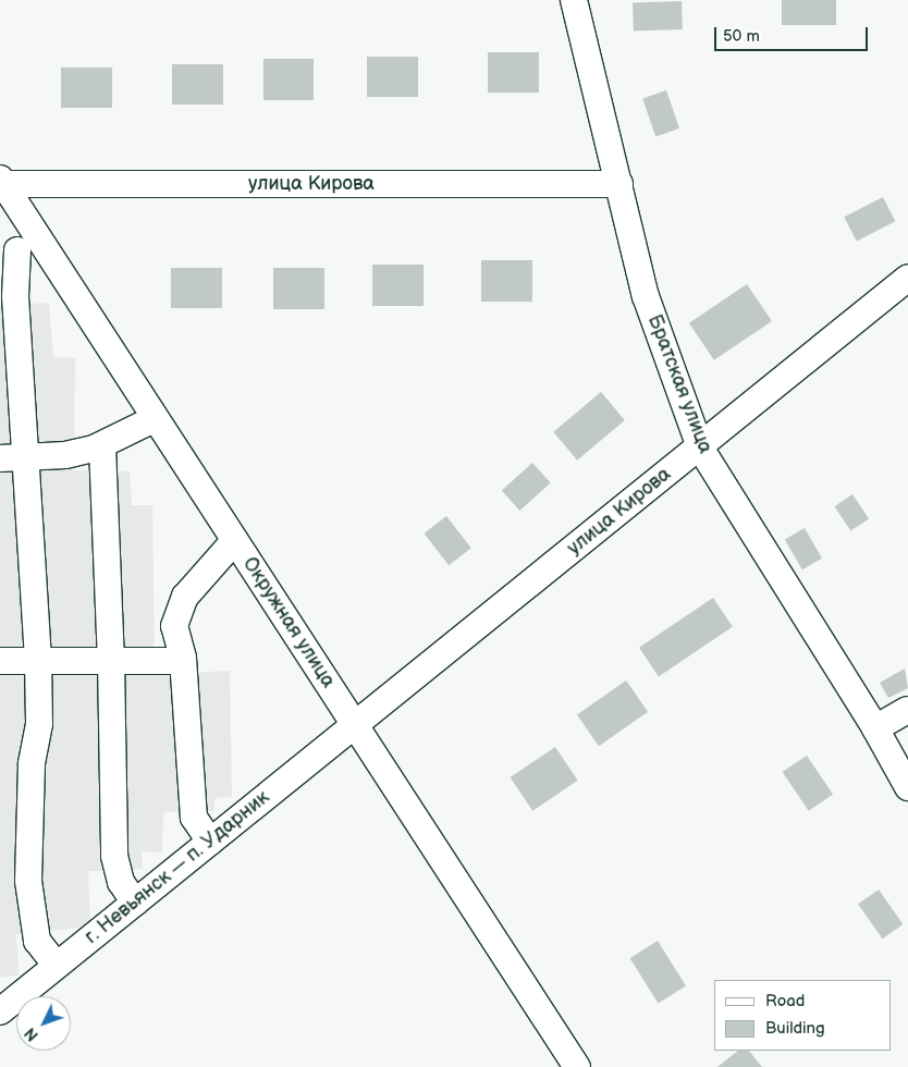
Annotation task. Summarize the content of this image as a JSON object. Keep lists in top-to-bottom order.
{
  "streets": {
    "street": [
      "улица Кирова",
      "Братская улица",
      "Окружная улица",
      "г. Невьянск — п. Ударник"
    ]
  },
  "crossings": [
    ["улица Кирова", "Братская улица"],
    ["улица Кирова", "Окружная улица"],
    ["улица Кирова", "г. Невьянск — п. Ударник"],
    ["Окружная улица", "г. Невьянск — п. Ударник"]
  ],
  "legend": ["Road", "Building"],
  "scale_bar": "50 m",
  "north": "bottom left"
}
